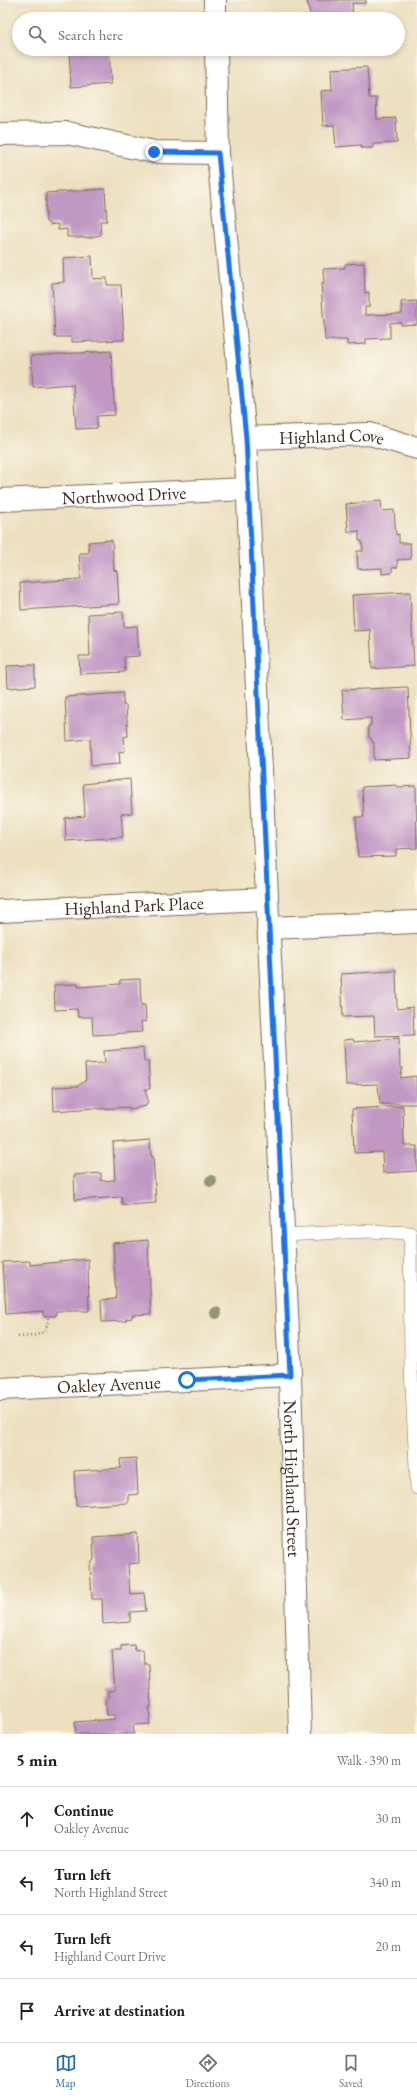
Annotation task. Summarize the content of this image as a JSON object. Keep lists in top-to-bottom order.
{
  "streets": {
    "main road": [
      "Highland Cove",
      "Northwood Drive",
      "Highland Park Place",
      "Oakley Avenue",
      "North Highland Street"
    ]
  },
  "crossings": [
    ["Highland Cove", "North Highland Street"],
    ["Northwood Drive", "North Highland Street"],
    ["Highland Park Place", "North Highland Street"],
    ["Oakley Avenue", "North Highland Street"]
  ],
  "page": {
    "search": "Search here",
    "heading": ["5 min", "Walk · 390 m"],
    "list": [
      ["Continue", "Oakley Avenue", "30 m"],
      ["Turn left", "North Highland Street", "340 m"],
      ["Turn left", "Highland Court Drive", "20 m"],
      "Arrive at destination"
    ],
    "nav": ["Map", "Directions", "Saved"]
  }
}
